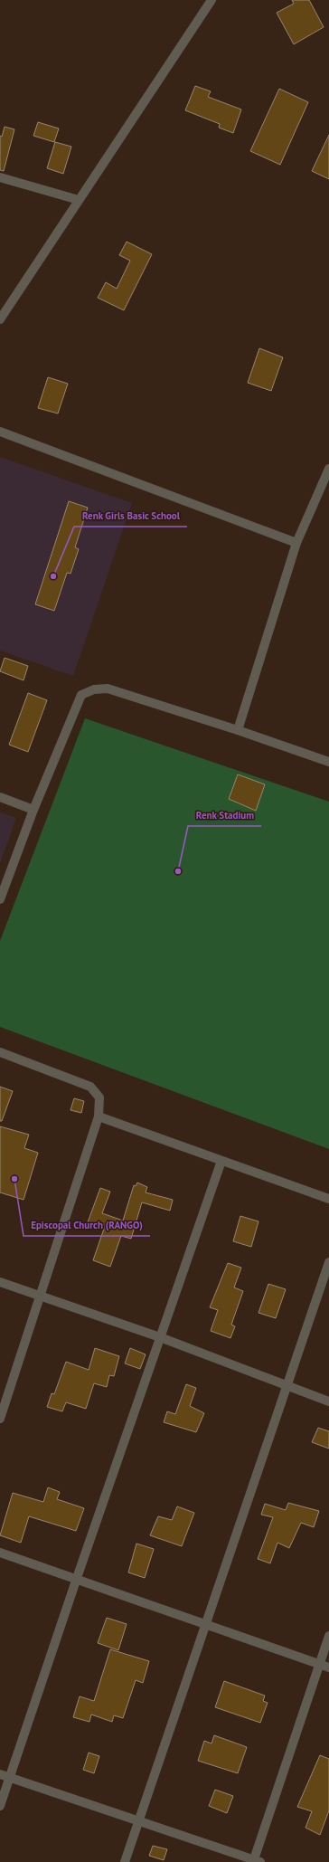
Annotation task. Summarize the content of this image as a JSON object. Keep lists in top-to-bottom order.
{
  "places": ["Renk Girls Basic School", "Renk Stadium", "Episcopal Church (RANGO)"]
}
